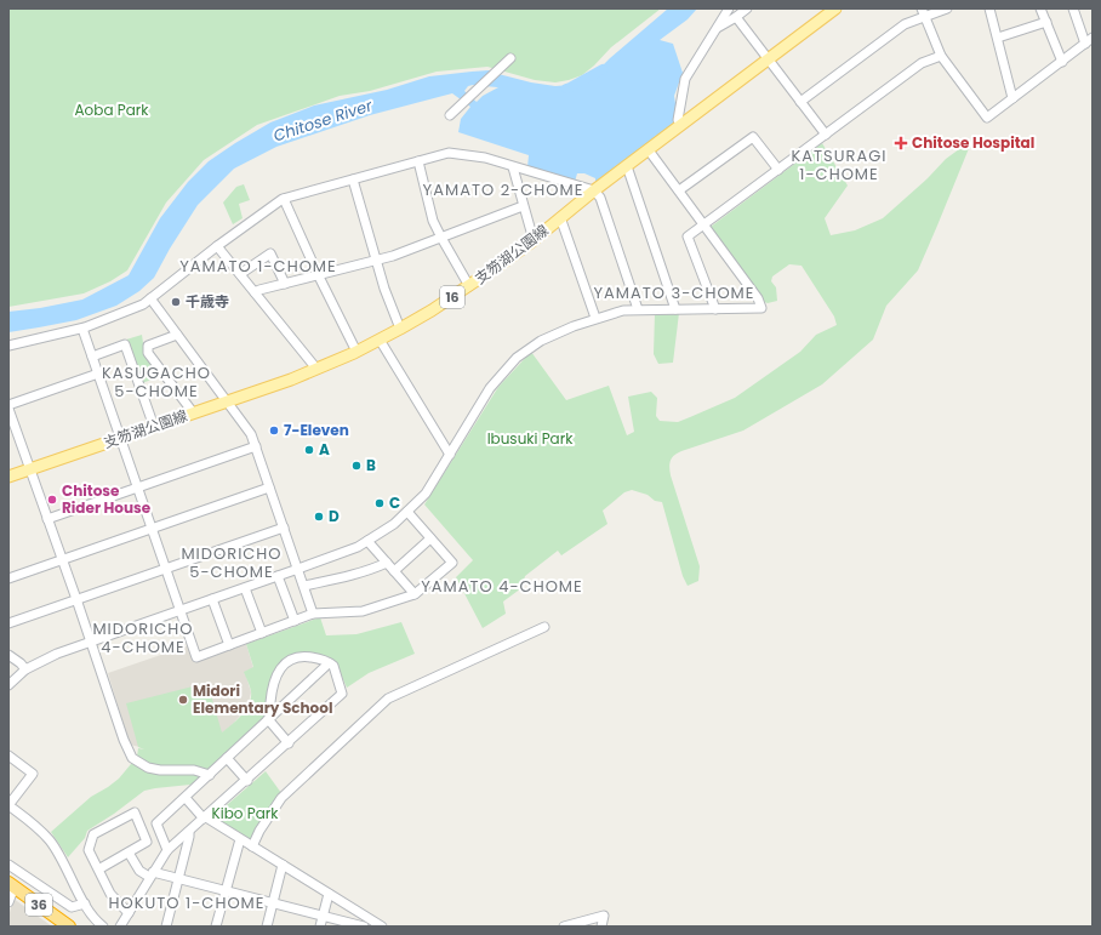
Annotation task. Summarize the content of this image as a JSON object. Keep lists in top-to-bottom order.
{
  "streets": {
    "highway": ["36"],
    "main road": ["支笏湖公園線", "16"]
  },
  "districts": [
    "KATSURAGI 1-CHOME",
    "YAMATO 2-CHOME",
    "YAMATO 1-CHOME",
    "YAMATO 3-CHOME",
    "KASUGACHO 5-CHOME",
    "MIDORICHO 5-CHOME",
    "YAMATO 4-CHOME",
    "MIDORICHO 4-CHOME",
    "HOKUTO 1-CHOME"
  ],
  "water": ["Chitose River"],
  "parks": ["Aoba Park", "Ibusuki Park", "Kibo Park"],
  "places": {
    "health": ["Chitose Hospital"],
    "other": [
      "千歳寺",
      "7-Eleven",
      "A",
      "B",
      "Chitose Rider House",
      "C",
      "D",
      "Midori Elementary School"
    ]
  }
}
